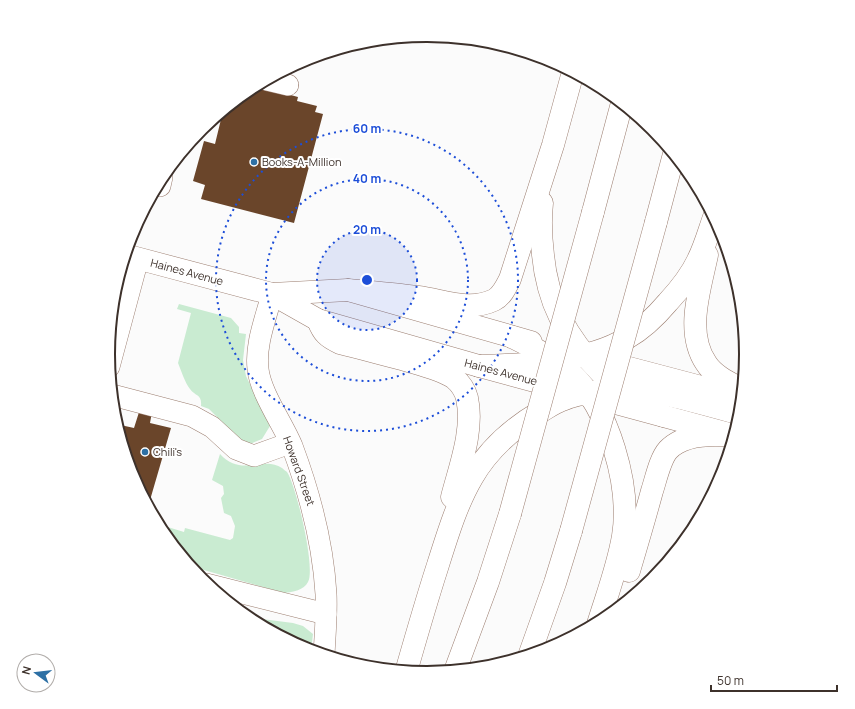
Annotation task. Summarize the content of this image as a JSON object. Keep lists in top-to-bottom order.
{
  "streets": {
    "main road": ["Haines Avenue"],
    "street": ["Howard Street"]
  },
  "crossings": [
    ["Haines Avenue", "Howard Street"]
  ],
  "places": ["Books-A-Million", "Chili's"],
  "scale_bar": "50 m",
  "north": "left",
  "rings": ["60 m", "40 m", "20 m"]
}
